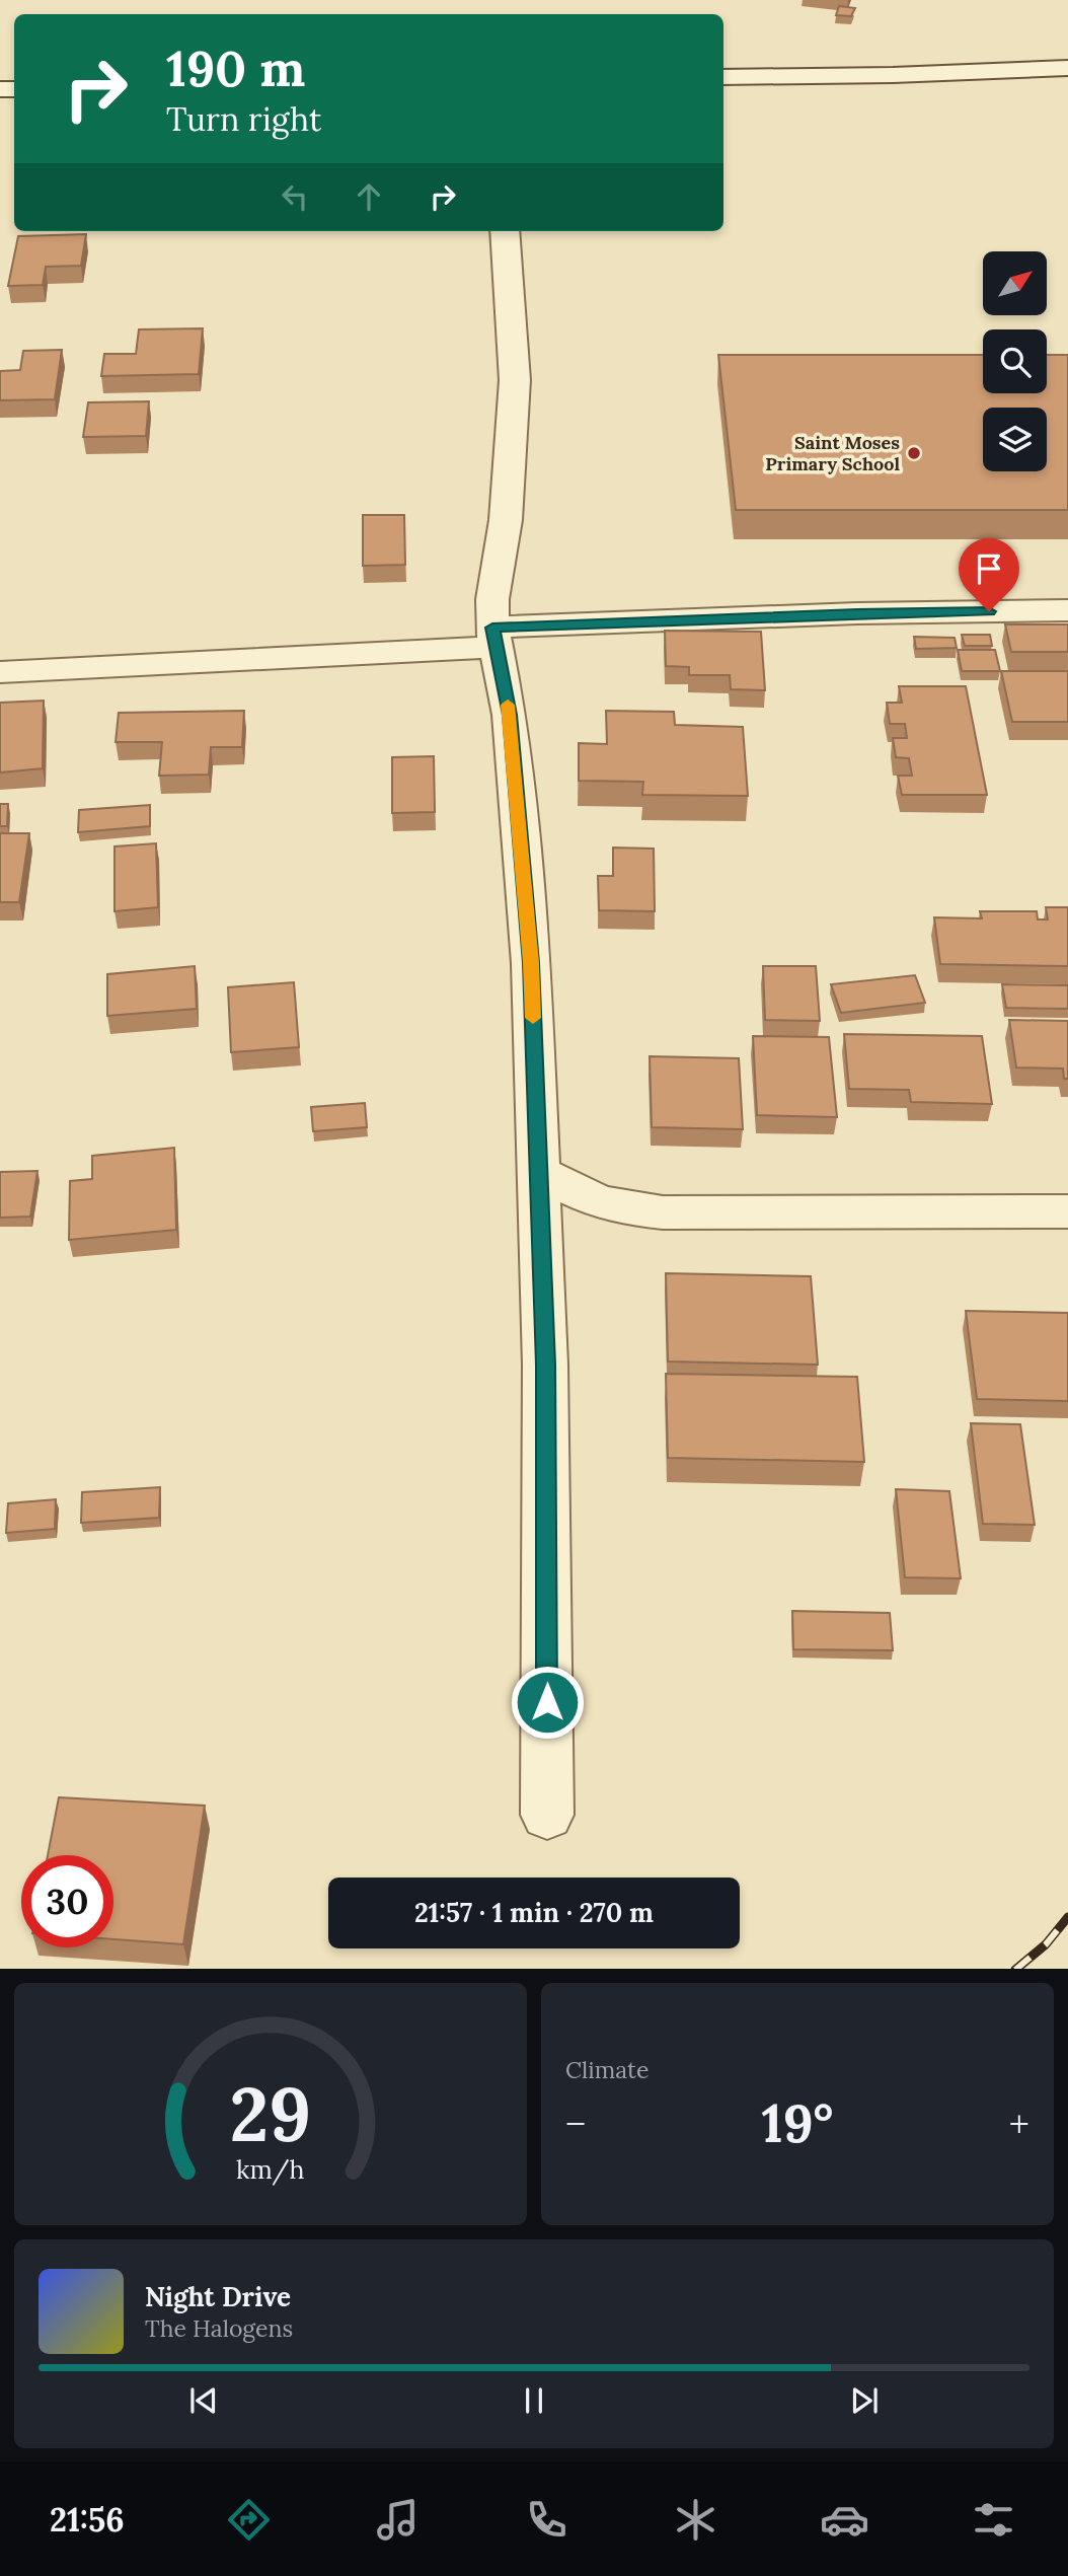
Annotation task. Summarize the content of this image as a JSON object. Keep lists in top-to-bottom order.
{
  "places": ["Saint Moses Primary School"],
  "north": "top right",
  "page": {
    "turn": ["190 m", "Turn right"],
    "limit": "30",
    "trip": "21:57 · 1 min · 270 m",
    "tile": "Climate",
    "heat": ["−", "19°", "+"],
    "song": ["Night Drive", "The Halogens"],
    "tabs": "21:56",
    "gauge": ["29", "km/h"]
  }
}
